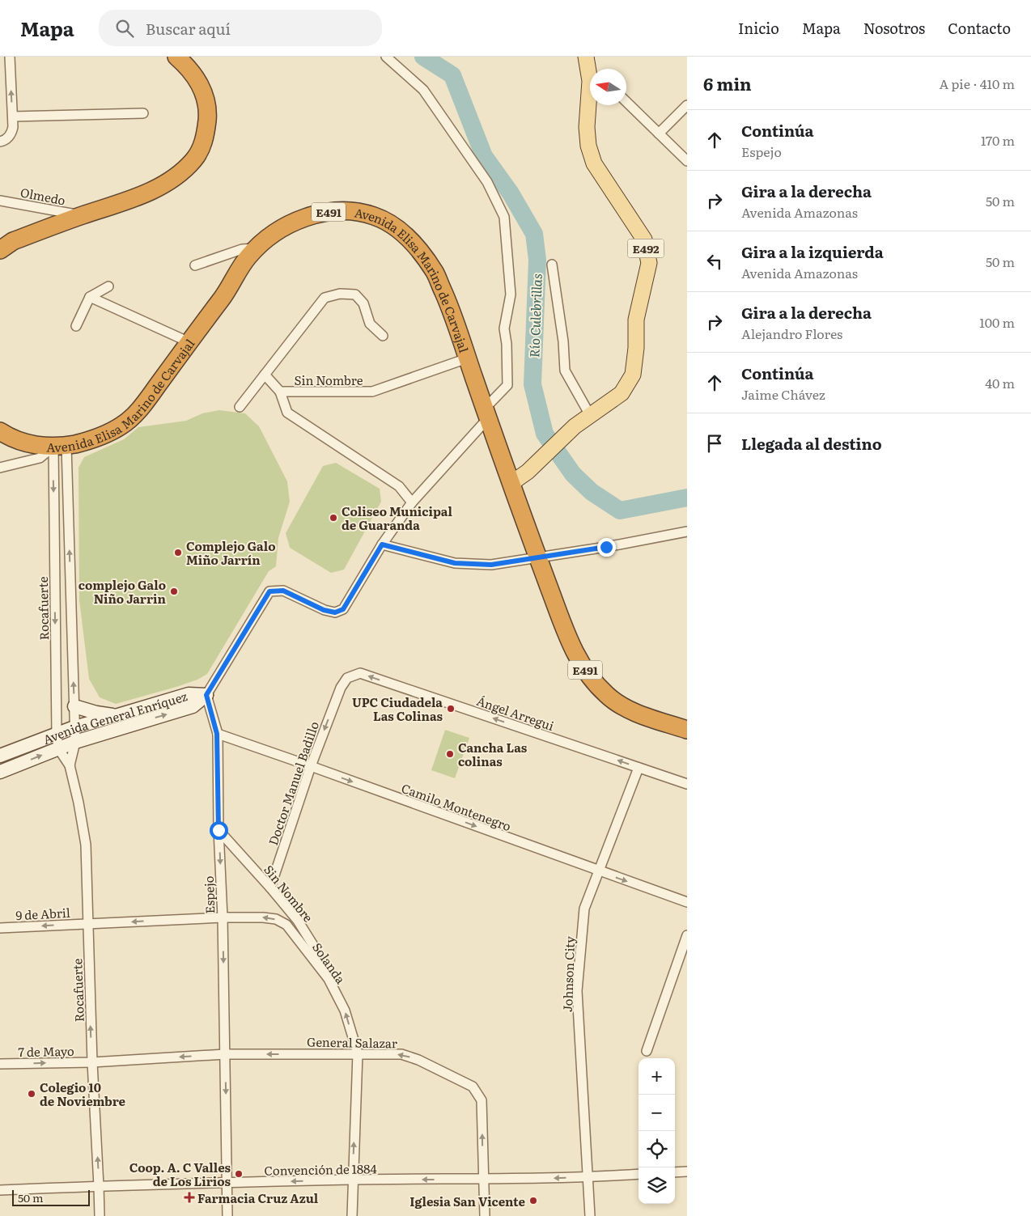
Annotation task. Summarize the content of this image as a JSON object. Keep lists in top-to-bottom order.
{
  "streets": {
    "highway": ["E491", "Avenida Elisa Marino de Carvajal"],
    "main road": ["E492"],
    "street": [
      "Olmedo",
      "Sin Nombre",
      "Rocafuerte",
      "Ángel Arregui",
      "Avenida General Enríquez",
      "Doctor Manuel Badillo",
      "Camilo Montenegro",
      "Espejo",
      "9 de Abril",
      "Solanda",
      "Johnson City",
      "General Salazar",
      "7 de Mayo",
      "Convención de 1884"
    ]
  },
  "crossings": [
    ["E492", "Avenida Elisa Marino de Carvajal"],
    ["Avenida Elisa Marino de Carvajal", "Sin Nombre"],
    ["Avenida Elisa Marino de Carvajal", "Rocafuerte"],
    ["Sin Nombre", "Doctor Manuel Badillo"],
    ["Sin Nombre", "Espejo"],
    ["Sin Nombre", "Solanda"],
    ["Rocafuerte", "Avenida General Enríquez"],
    ["Rocafuerte", "9 de Abril"],
    ["Rocafuerte", "Solanda"],
    ["Rocafuerte", "General Salazar"],
    ["Rocafuerte", "7 de Mayo"],
    ["Rocafuerte", "Convención de 1884"],
    ["Ángel Arregui", "Doctor Manuel Badillo"],
    ["Ángel Arregui", "Johnson City"],
    ["Avenida General Enríquez", "Espejo"],
    ["Doctor Manuel Badillo", "Camilo Montenegro"],
    ["Camilo Montenegro", "Espejo"],
    ["Camilo Montenegro", "Johnson City"],
    ["Espejo", "Solanda"],
    ["Espejo", "General Salazar"],
    ["Espejo", "Convención de 1884"],
    ["9 de Abril", "Solanda"],
    ["Solanda", "General Salazar"],
    ["Solanda", "Convención de 1884"],
    ["Johnson City", "Convención de 1884"],
    ["General Salazar", "7 de Mayo"],
    ["General Salazar", "Convención de 1884"]
  ],
  "one_way": [
    "Ángel Arregui",
    "Doctor Manuel Badillo",
    "Camilo Montenegro",
    "Espejo",
    "9 de Abril",
    "General Salazar",
    "7 de Mayo",
    "Convención de 1884"
  ],
  "water": ["Río Culebrillas"],
  "places": {
    "other": [
      "Coliseo Municipal de Guaranda",
      "Complejo Galo Miño Jarrín",
      "complejo Galo Niño Jarrin",
      "UPC Ciudadela Las Colinas",
      "Cancha Las colinas",
      "Colegio 10 de Noviembre",
      "Coop. A. C Valles de Los Lirios",
      "Iglesia San Vicente"
    ],
    "health": ["Farmacia Cruz Azul"]
  },
  "scale_bar": "50 m",
  "north": "left",
  "page": {
    "header": "Mapa",
    "search": "Buscar aquí",
    "nav": [
      "Inicio",
      "Mapa",
      "Nosotros",
      "Contacto"
    ],
    "heading": ["6 min", "A pie · 410 m"],
    "list": [
      ["Continúa", "Espejo", "170 m"],
      ["Gira a la derecha", "Avenida Amazonas", "50 m"],
      ["Gira a la izquierda", "Avenida Amazonas", "50 m"],
      ["Gira a la derecha", "Alejandro Flores", "100 m"],
      ["Continúa", "Jaime Chávez", "40 m"],
      "Llegada al destino"
    ],
    "map_buttons": ["+", "−"],
    "scale": "50 m"
  }
}
